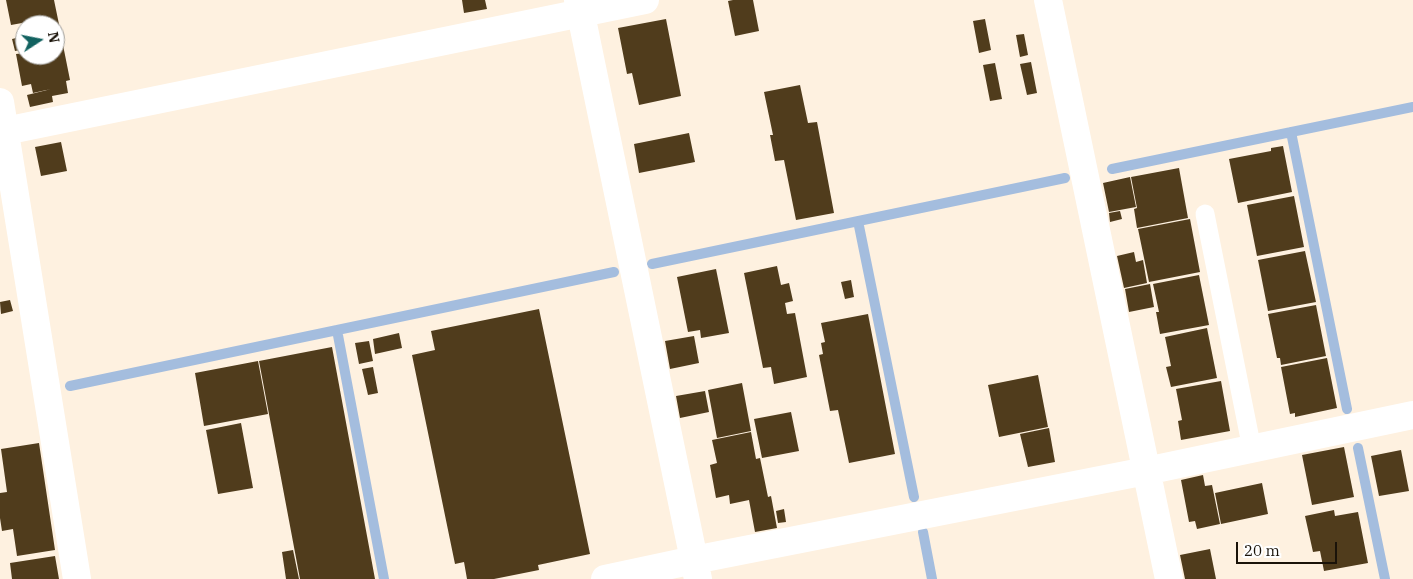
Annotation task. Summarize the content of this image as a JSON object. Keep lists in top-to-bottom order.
{
  "scale_bar": "20 m",
  "north": "right"
}
